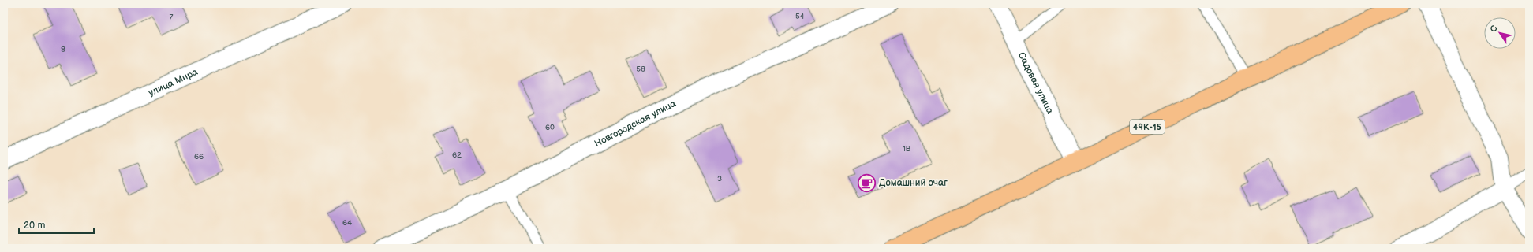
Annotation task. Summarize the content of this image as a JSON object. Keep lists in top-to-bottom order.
{
  "streets": {
    "main road": ["49К-15"],
    "street": ["улица Мира", "Садовая улица", "Новгородская улица"]
  },
  "crossings": [
    ["Садовая улица", "49К-15"]
  ],
  "places": {
    "cafe": ["Домашний очаг"]
  },
  "house_numbers": [
    "54",
    "7",
    "8",
    "58",
    "60",
    "1В",
    "62",
    "66",
    "3",
    "64"
  ],
  "scale_bar": "20 m",
  "north": "top left"
}
